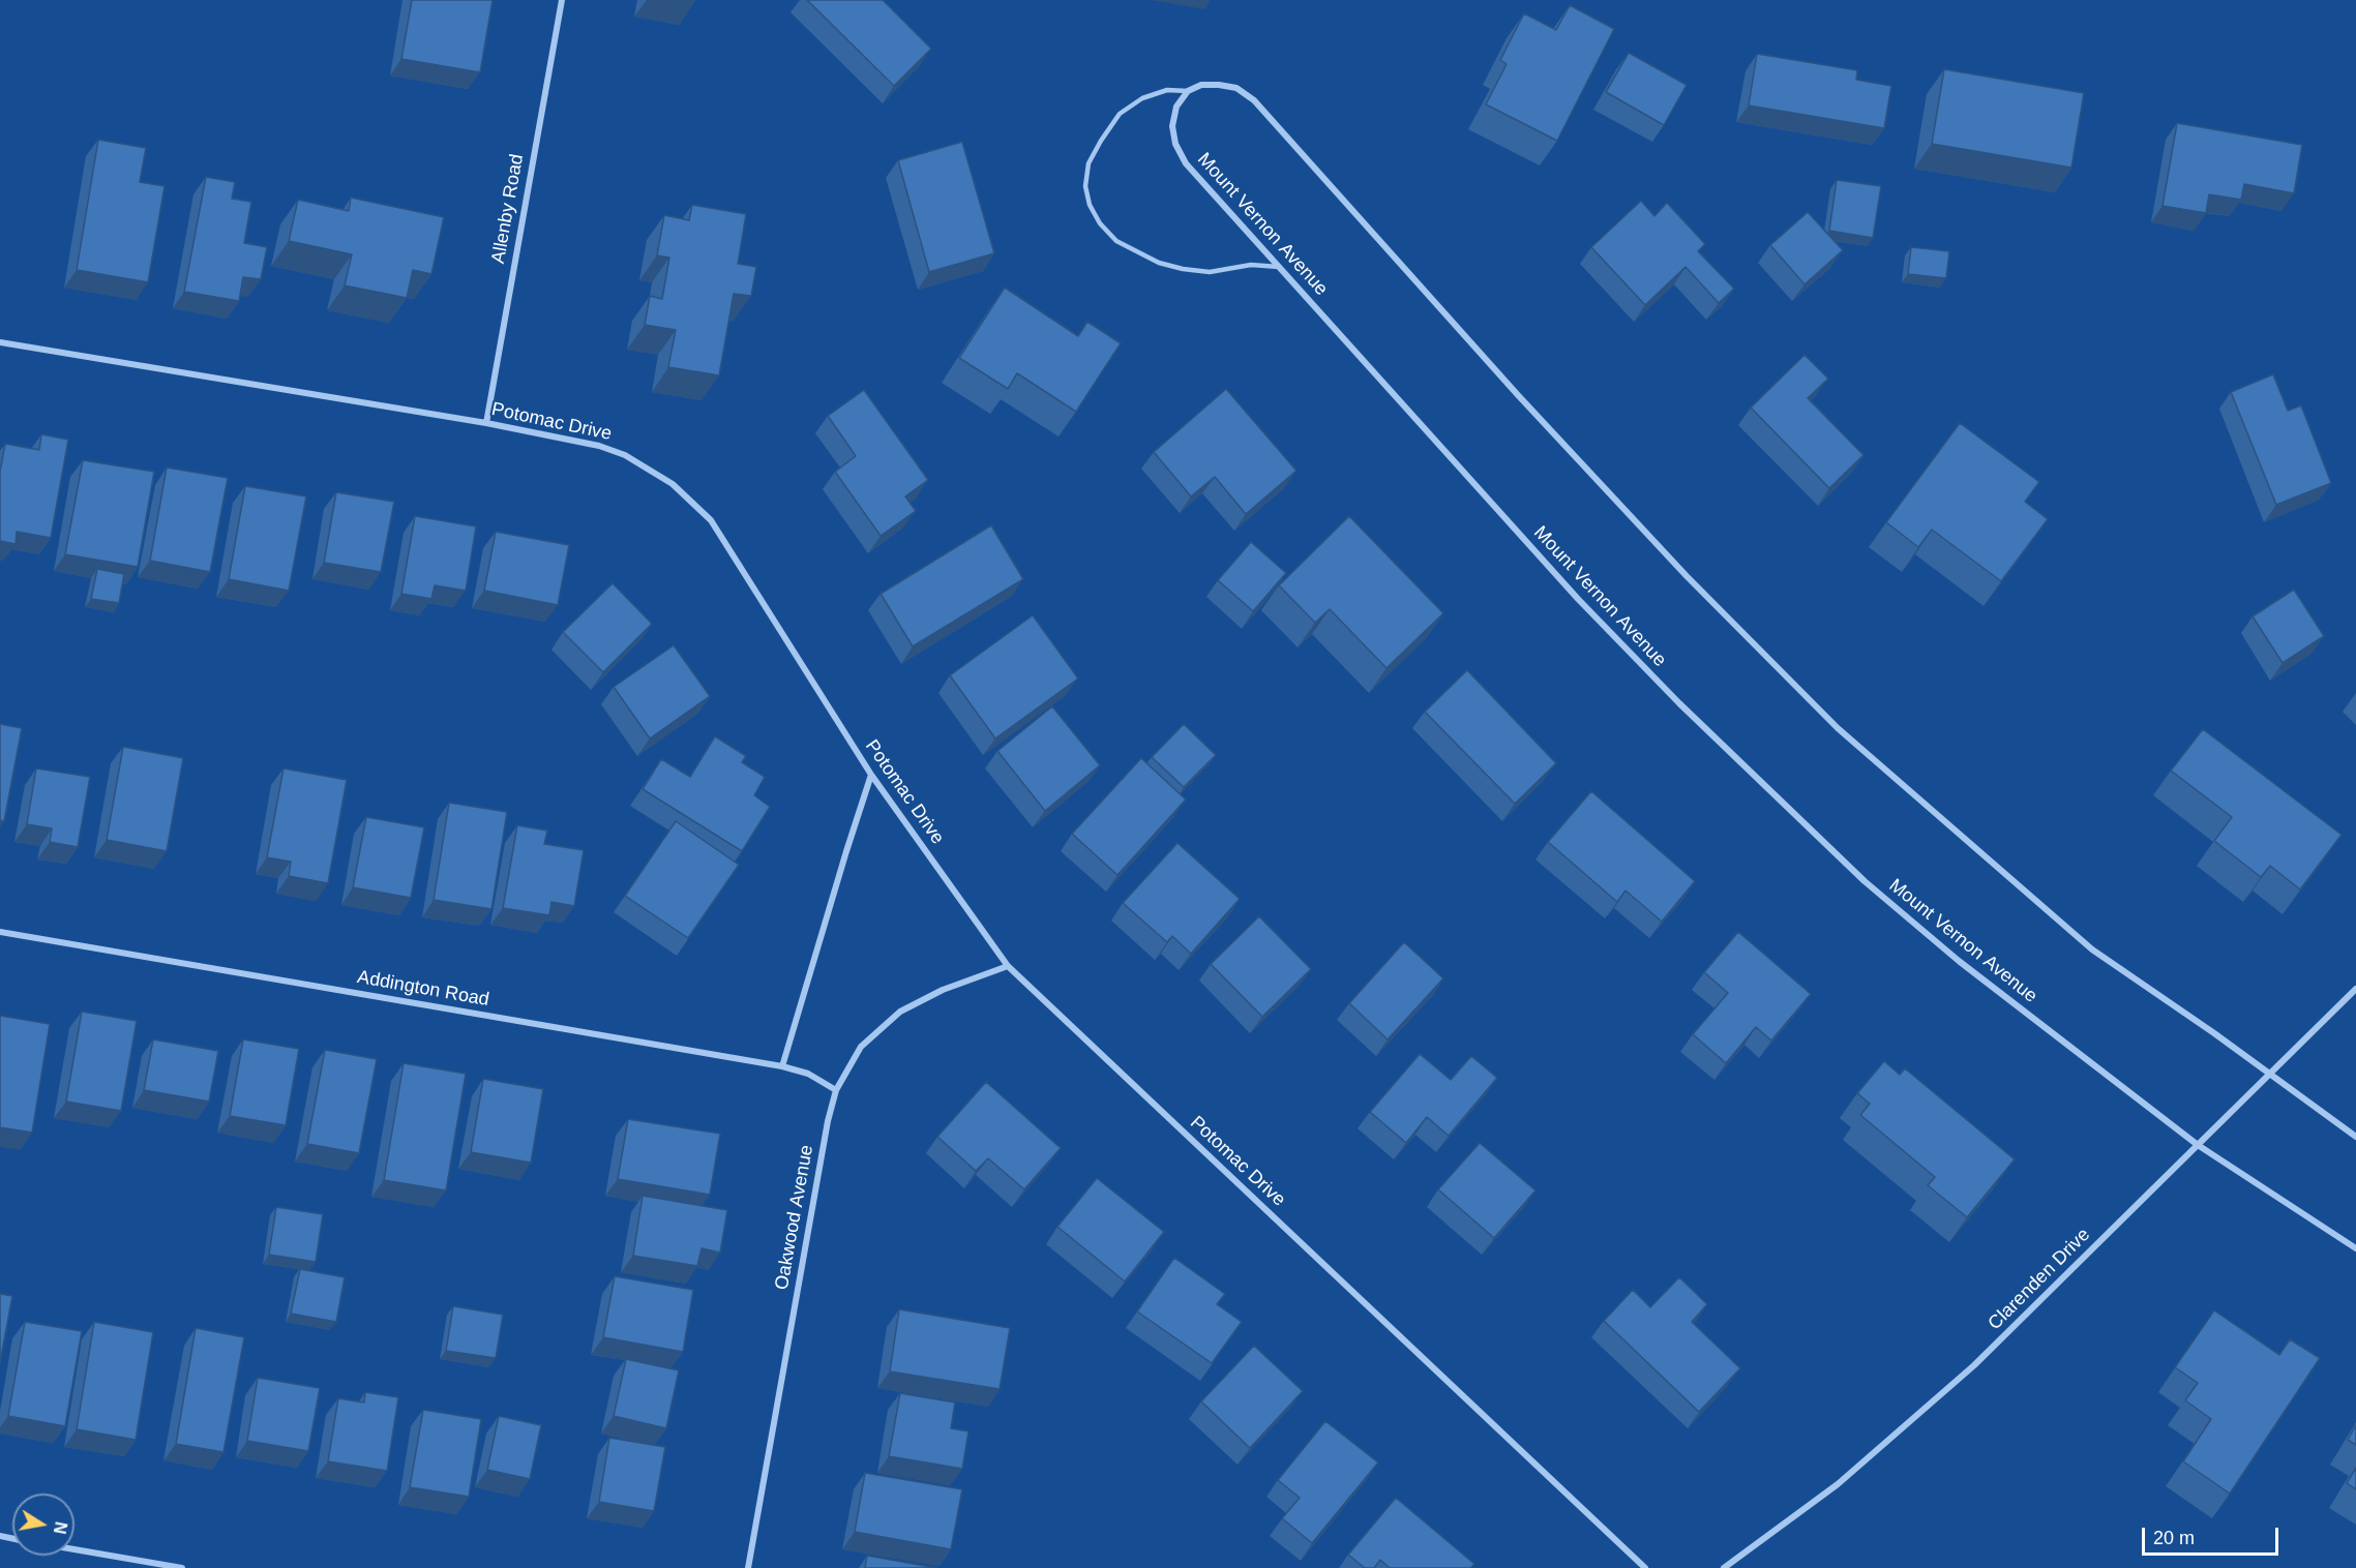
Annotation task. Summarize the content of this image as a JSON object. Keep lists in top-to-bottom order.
{
  "streets": {
    "street": [
      "Allenby Road",
      "Mount Vernon Avenue",
      "Potomac Drive",
      "Addington Road",
      "Oakwood Avenue",
      "Clarenden Drive"
    ]
  },
  "crossings": [
    ["Allenby Road", "Potomac Drive"],
    ["Mount Vernon Avenue", "Clarenden Drive"],
    ["Potomac Drive", "Oakwood Avenue"],
    ["Addington Road", "Oakwood Avenue"]
  ],
  "scale_bar": "20 m",
  "north": "right"
}
